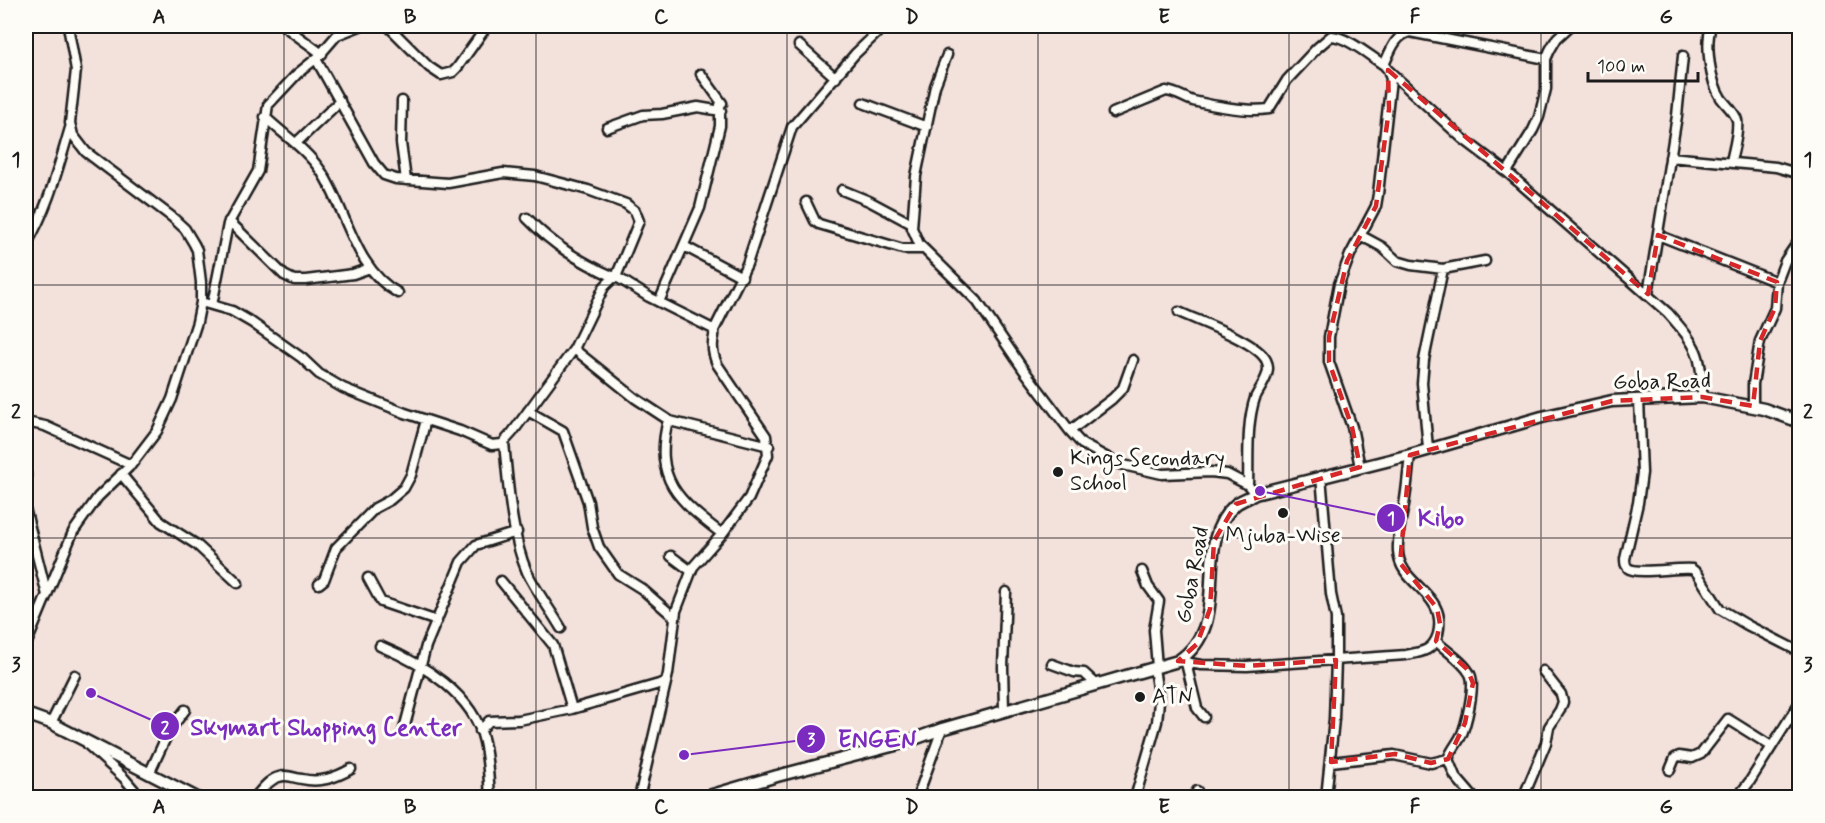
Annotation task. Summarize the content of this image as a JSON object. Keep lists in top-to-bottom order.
{
  "streets": {
    "main road": ["Goba Road"]
  },
  "places": [
    "Kings Secondary School",
    "Kibo",
    "Mjuba-Wise",
    "Skymart Shopping Center",
    "ATN",
    "ENGEN"
  ],
  "scale_bar": "100 m",
  "grid": {
    "columns": [
      "A",
      "B",
      "C",
      "D",
      "E",
      "F",
      "G"
    ],
    "rows": ["1", "2", "3"]
  }
}
